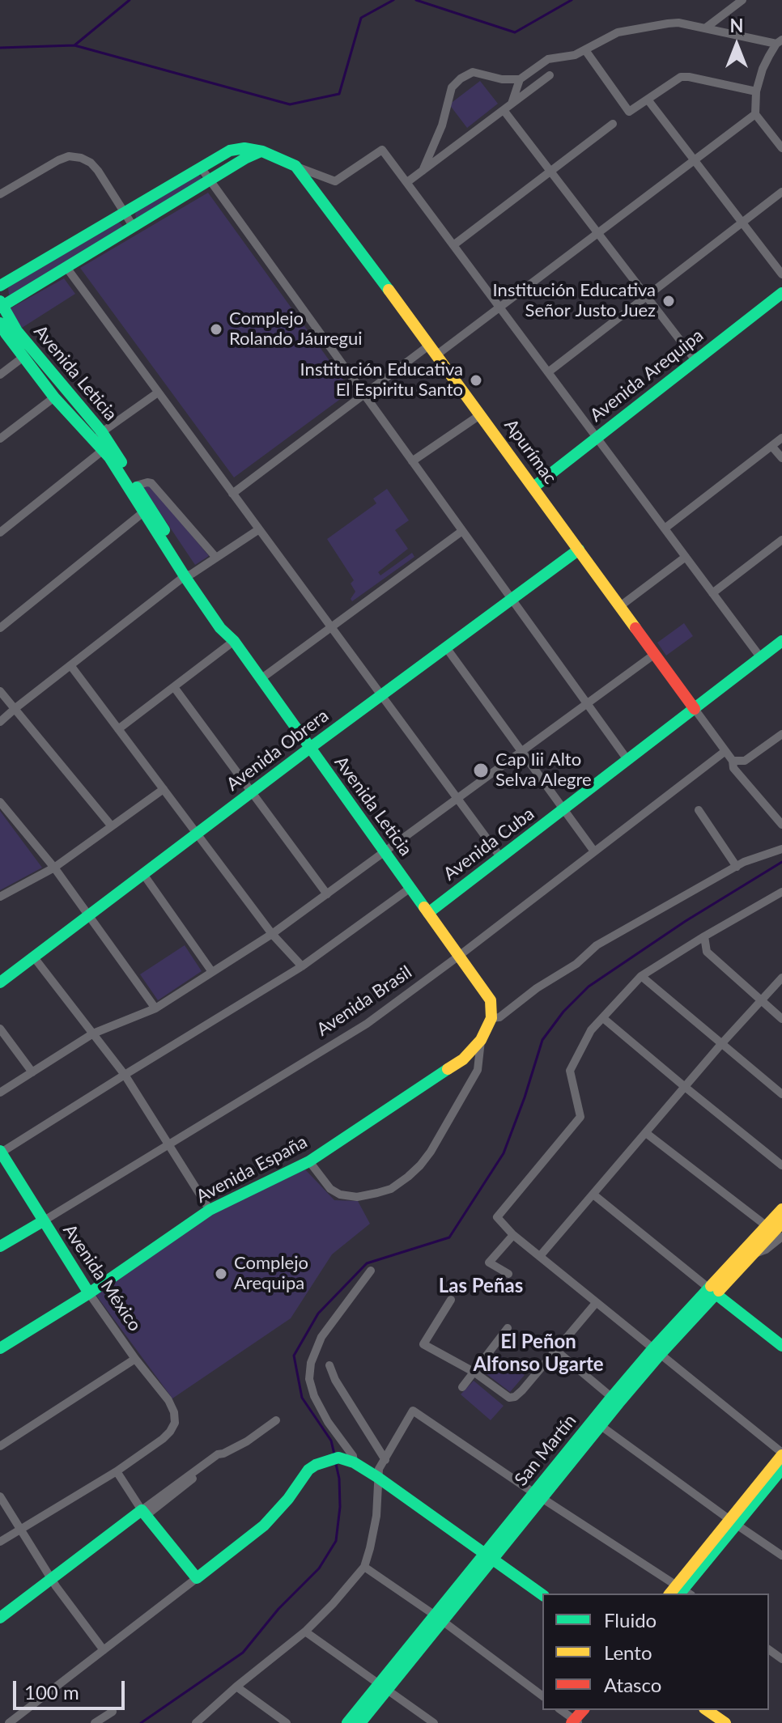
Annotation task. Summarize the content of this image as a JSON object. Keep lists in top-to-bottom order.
{
  "streets": {
    "street": [
      "Avenida Leticia",
      "Avenida Arequipa",
      "Apurímac",
      "Avenida Obrera",
      "Avenida Cuba",
      "Avenida Brasil",
      "Avenida España",
      "Avenida México",
      "San Martín"
    ]
  },
  "crossings": [
    ["Avenida Leticia", "Avenida Obrera"],
    ["Avenida Leticia", "Avenida Cuba"],
    ["Avenida Leticia", "Avenida Brasil"],
    ["Avenida Leticia", "Avenida España"],
    ["Avenida Arequipa", "Apurímac"],
    ["Apurímac", "Avenida Obrera"],
    ["Apurímac", "Avenida Cuba"],
    ["Apurímac", "Avenida Brasil"],
    ["Avenida Brasil", "Avenida México"],
    ["Avenida España", "Avenida México"]
  ],
  "districts": ["Las Peñas", "El Peñon Alfonso Ugarte"],
  "places": [
    "Institución Educativa Señor Justo Juez",
    "Complejo Rolando Jáuregui",
    "Institución Educativa El Espiritu Santo",
    "Cap Iii Alto Selva Alegre",
    "Complejo Arequipa"
  ],
  "legend": ["Fluido", "Lento", "Atasco"],
  "scale_bar": "100 m",
  "north": "top"
}
